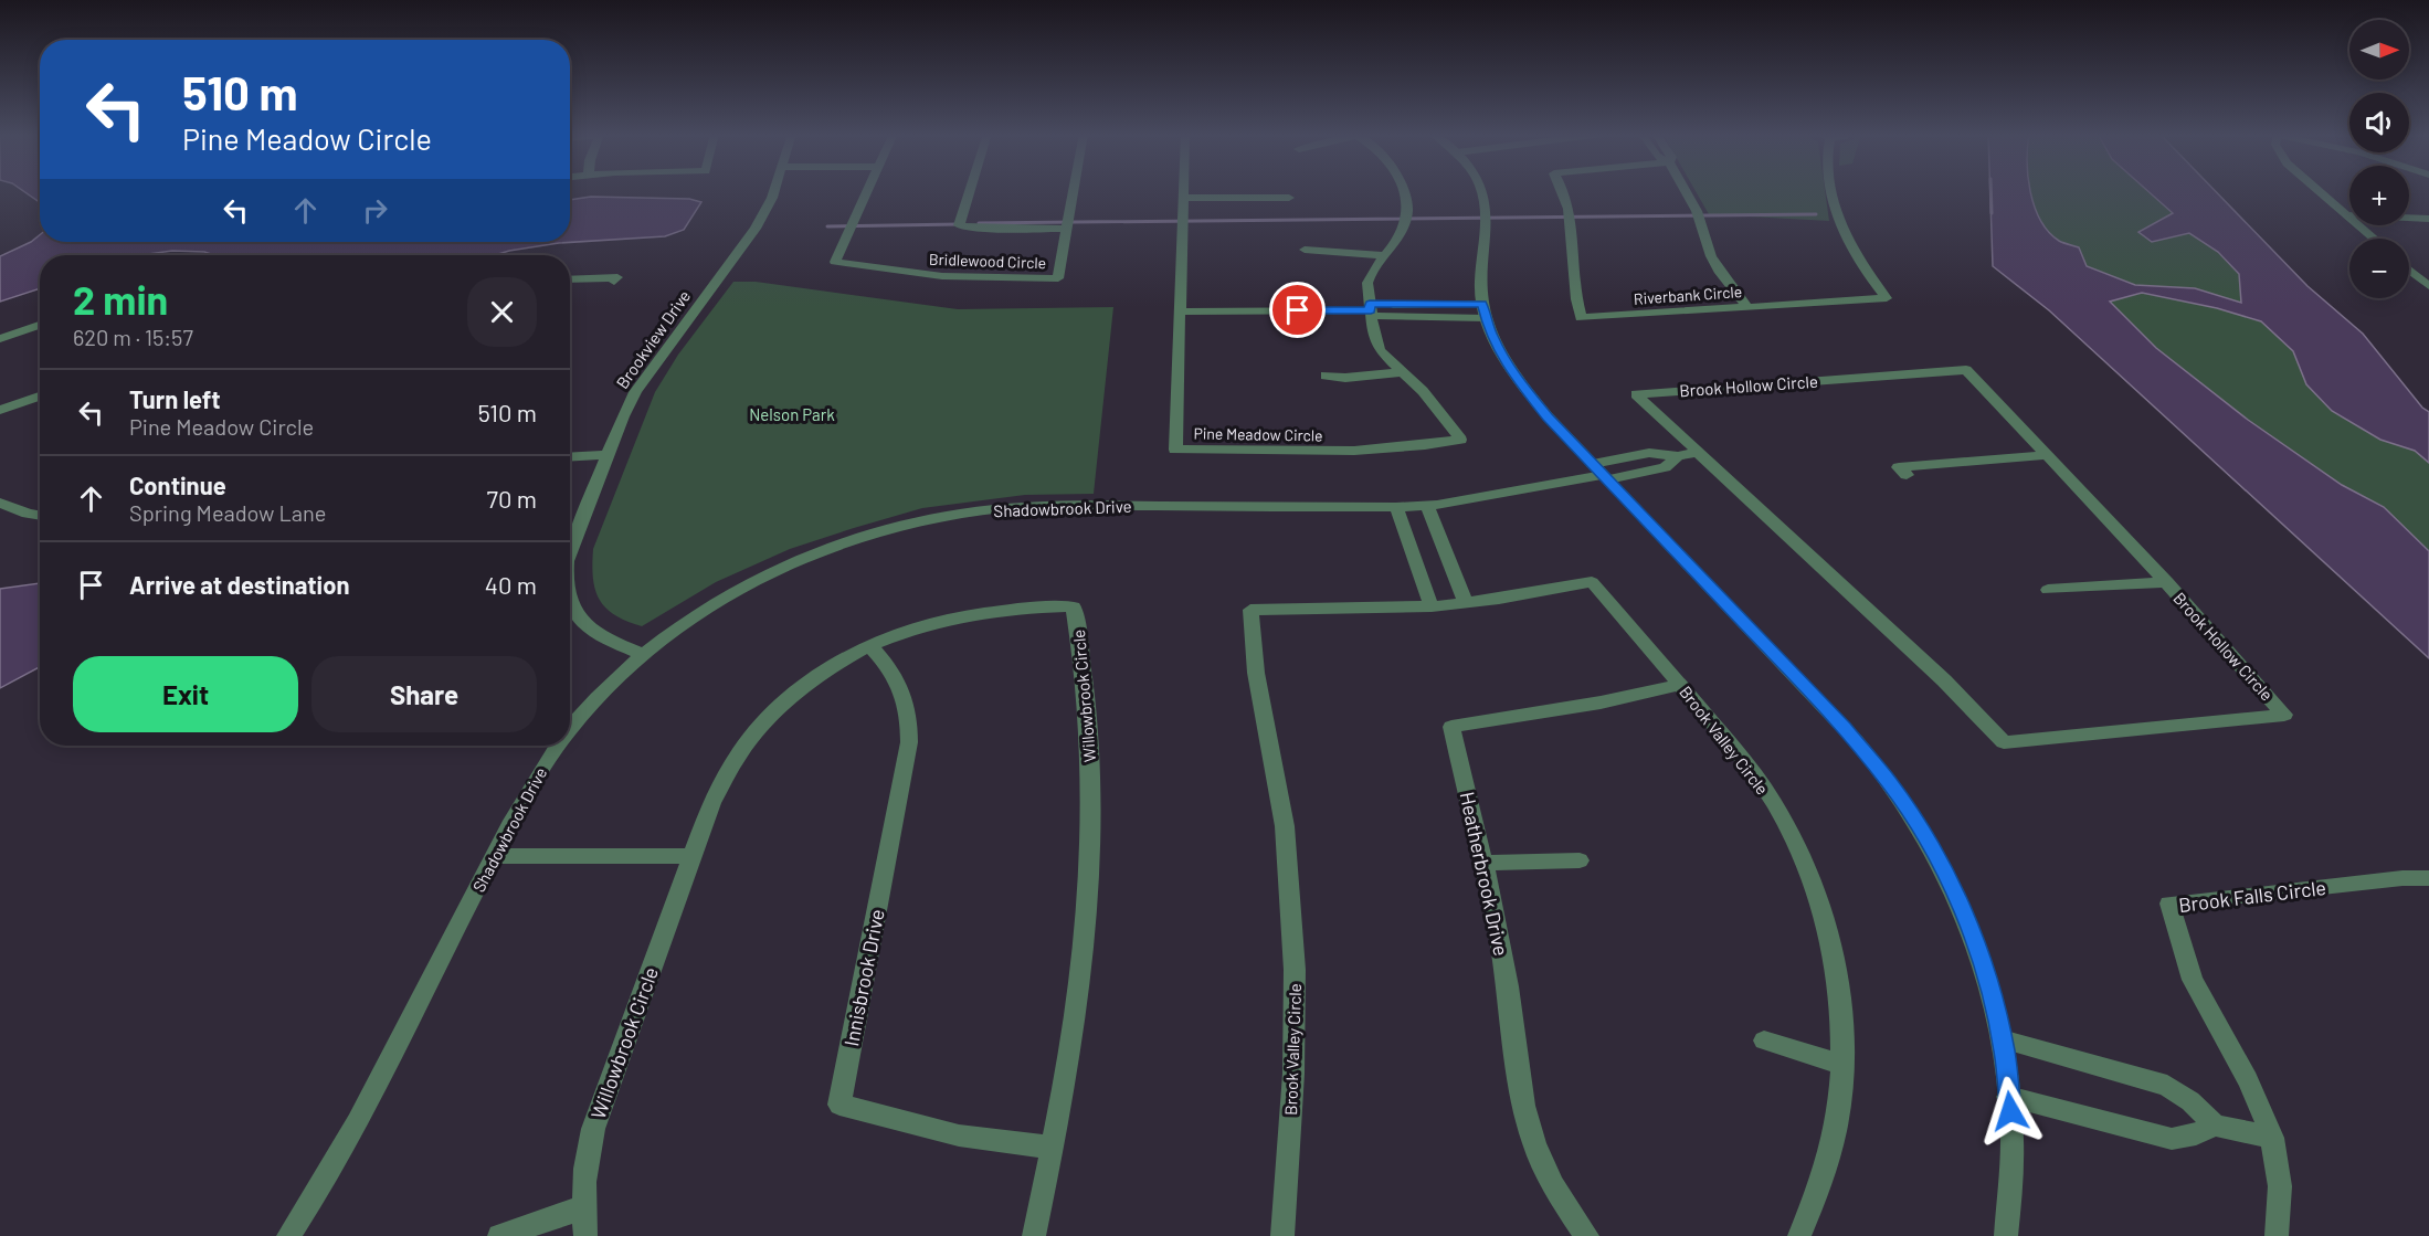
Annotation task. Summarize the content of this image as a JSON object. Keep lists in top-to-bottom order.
{
  "streets": {
    "street": [
      "Bridlewood Circle",
      "Riverbank Circle",
      "Brookview Drive",
      "Brook Hollow Circle",
      "Pine Meadow Circle",
      "Shadowbrook Drive",
      "Willowbrook Circle",
      "Brook Valley Circle",
      "Heatherbrook Drive",
      "Brook Falls Circle",
      "Innisbrook Drive"
    ]
  },
  "crossings": [
    ["Brookview Drive", "Shadowbrook Drive"],
    ["Willowbrook Circle", "Innisbrook Drive"],
    ["Brook Valley Circle", "Heatherbrook Drive"]
  ],
  "parks": ["Nelson Park"],
  "north": "right",
  "page": {
    "map_buttons": ["+", "−"],
    "turn": ["510 m", "Pine Meadow Circle"],
    "heading": ["2 min", "620 m · 15:57"],
    "list": [
      {
        "name": "Turn left",
        "note": "Pine Meadow Circle",
        "value": "510 m"
      },
      {
        "name": "Continue",
        "note": "Spring Meadow Lane",
        "value": "70 m"
      },
      {
        "name": "Arrive at destination",
        "value": "40 m"
      }
    ],
    "buttons": ["Exit", "Share"]
  }
}
